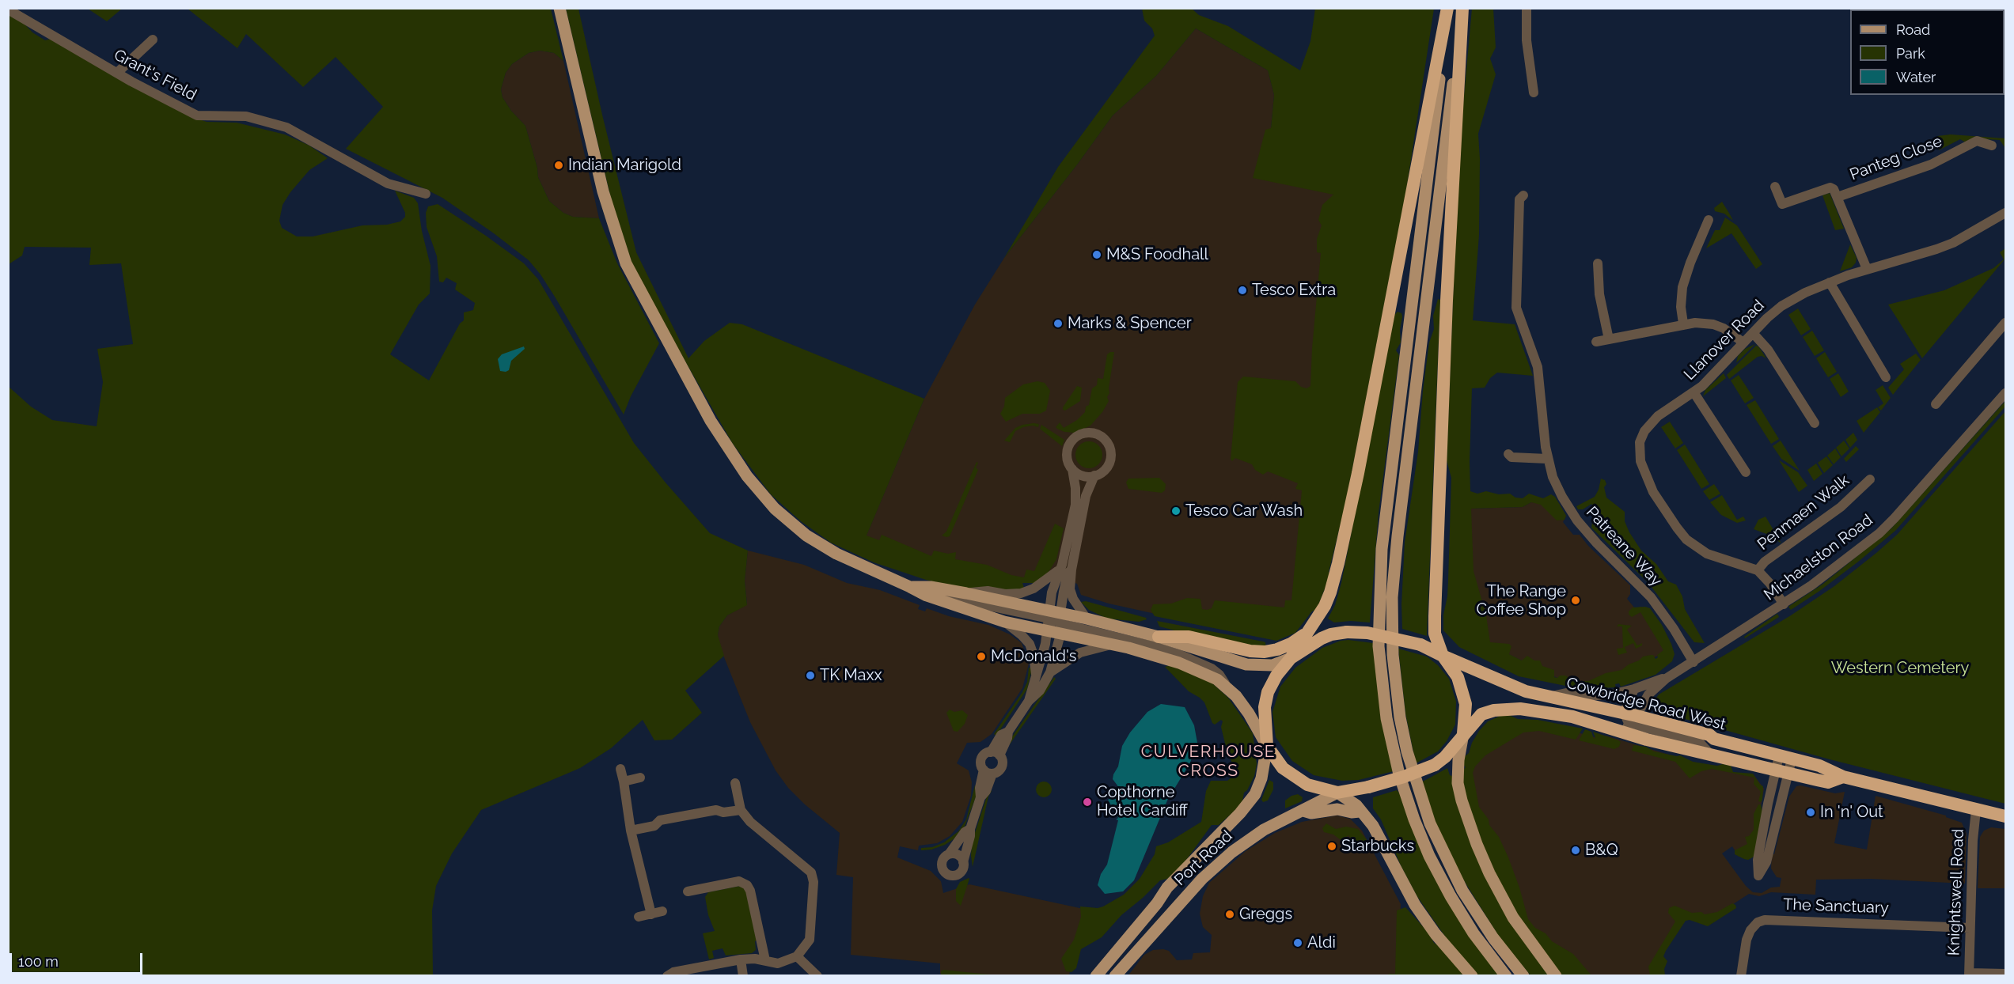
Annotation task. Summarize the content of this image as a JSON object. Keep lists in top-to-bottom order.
{
  "streets": {
    "highway": ["Cowbridge Road West"],
    "main road": ["Port Road"],
    "street": [
      "Grant's Field",
      "Panteg Close",
      "Llanover Road",
      "Penmaen Walk",
      "Patreane Way",
      "Michaelston Road",
      "Knightswell Road",
      "The Sanctuary"
    ]
  },
  "crossings": [
    ["Panteg Close", "Llanover Road"],
    ["Llanover Road", "Penmaen Walk"],
    ["Patreane Way", "Michaelston Road"],
    ["Michaelston Road", "Cowbridge Road West"],
    ["Cowbridge Road West", "Port Road"],
    ["Cowbridge Road West", "Knightswell Road"],
    ["Knightswell Road", "The Sanctuary"]
  ],
  "districts": ["CULVERHOUSE CROSS"],
  "parks": ["Western Cemetery"],
  "places": [
    "Indian Marigold",
    "M&S Foodhall",
    "Tesco Extra",
    "Marks & Spencer",
    "Tesco Car Wash",
    "The Range Coffee Shop",
    "McDonald's",
    "TK Maxx",
    "Copthorne Hotel Cardiff",
    "In 'n' Out",
    "Starbucks",
    "B&Q",
    "Greggs",
    "Aldi"
  ],
  "legend": ["Road", "Park", "Water"],
  "scale_bar": "100 m"
}
